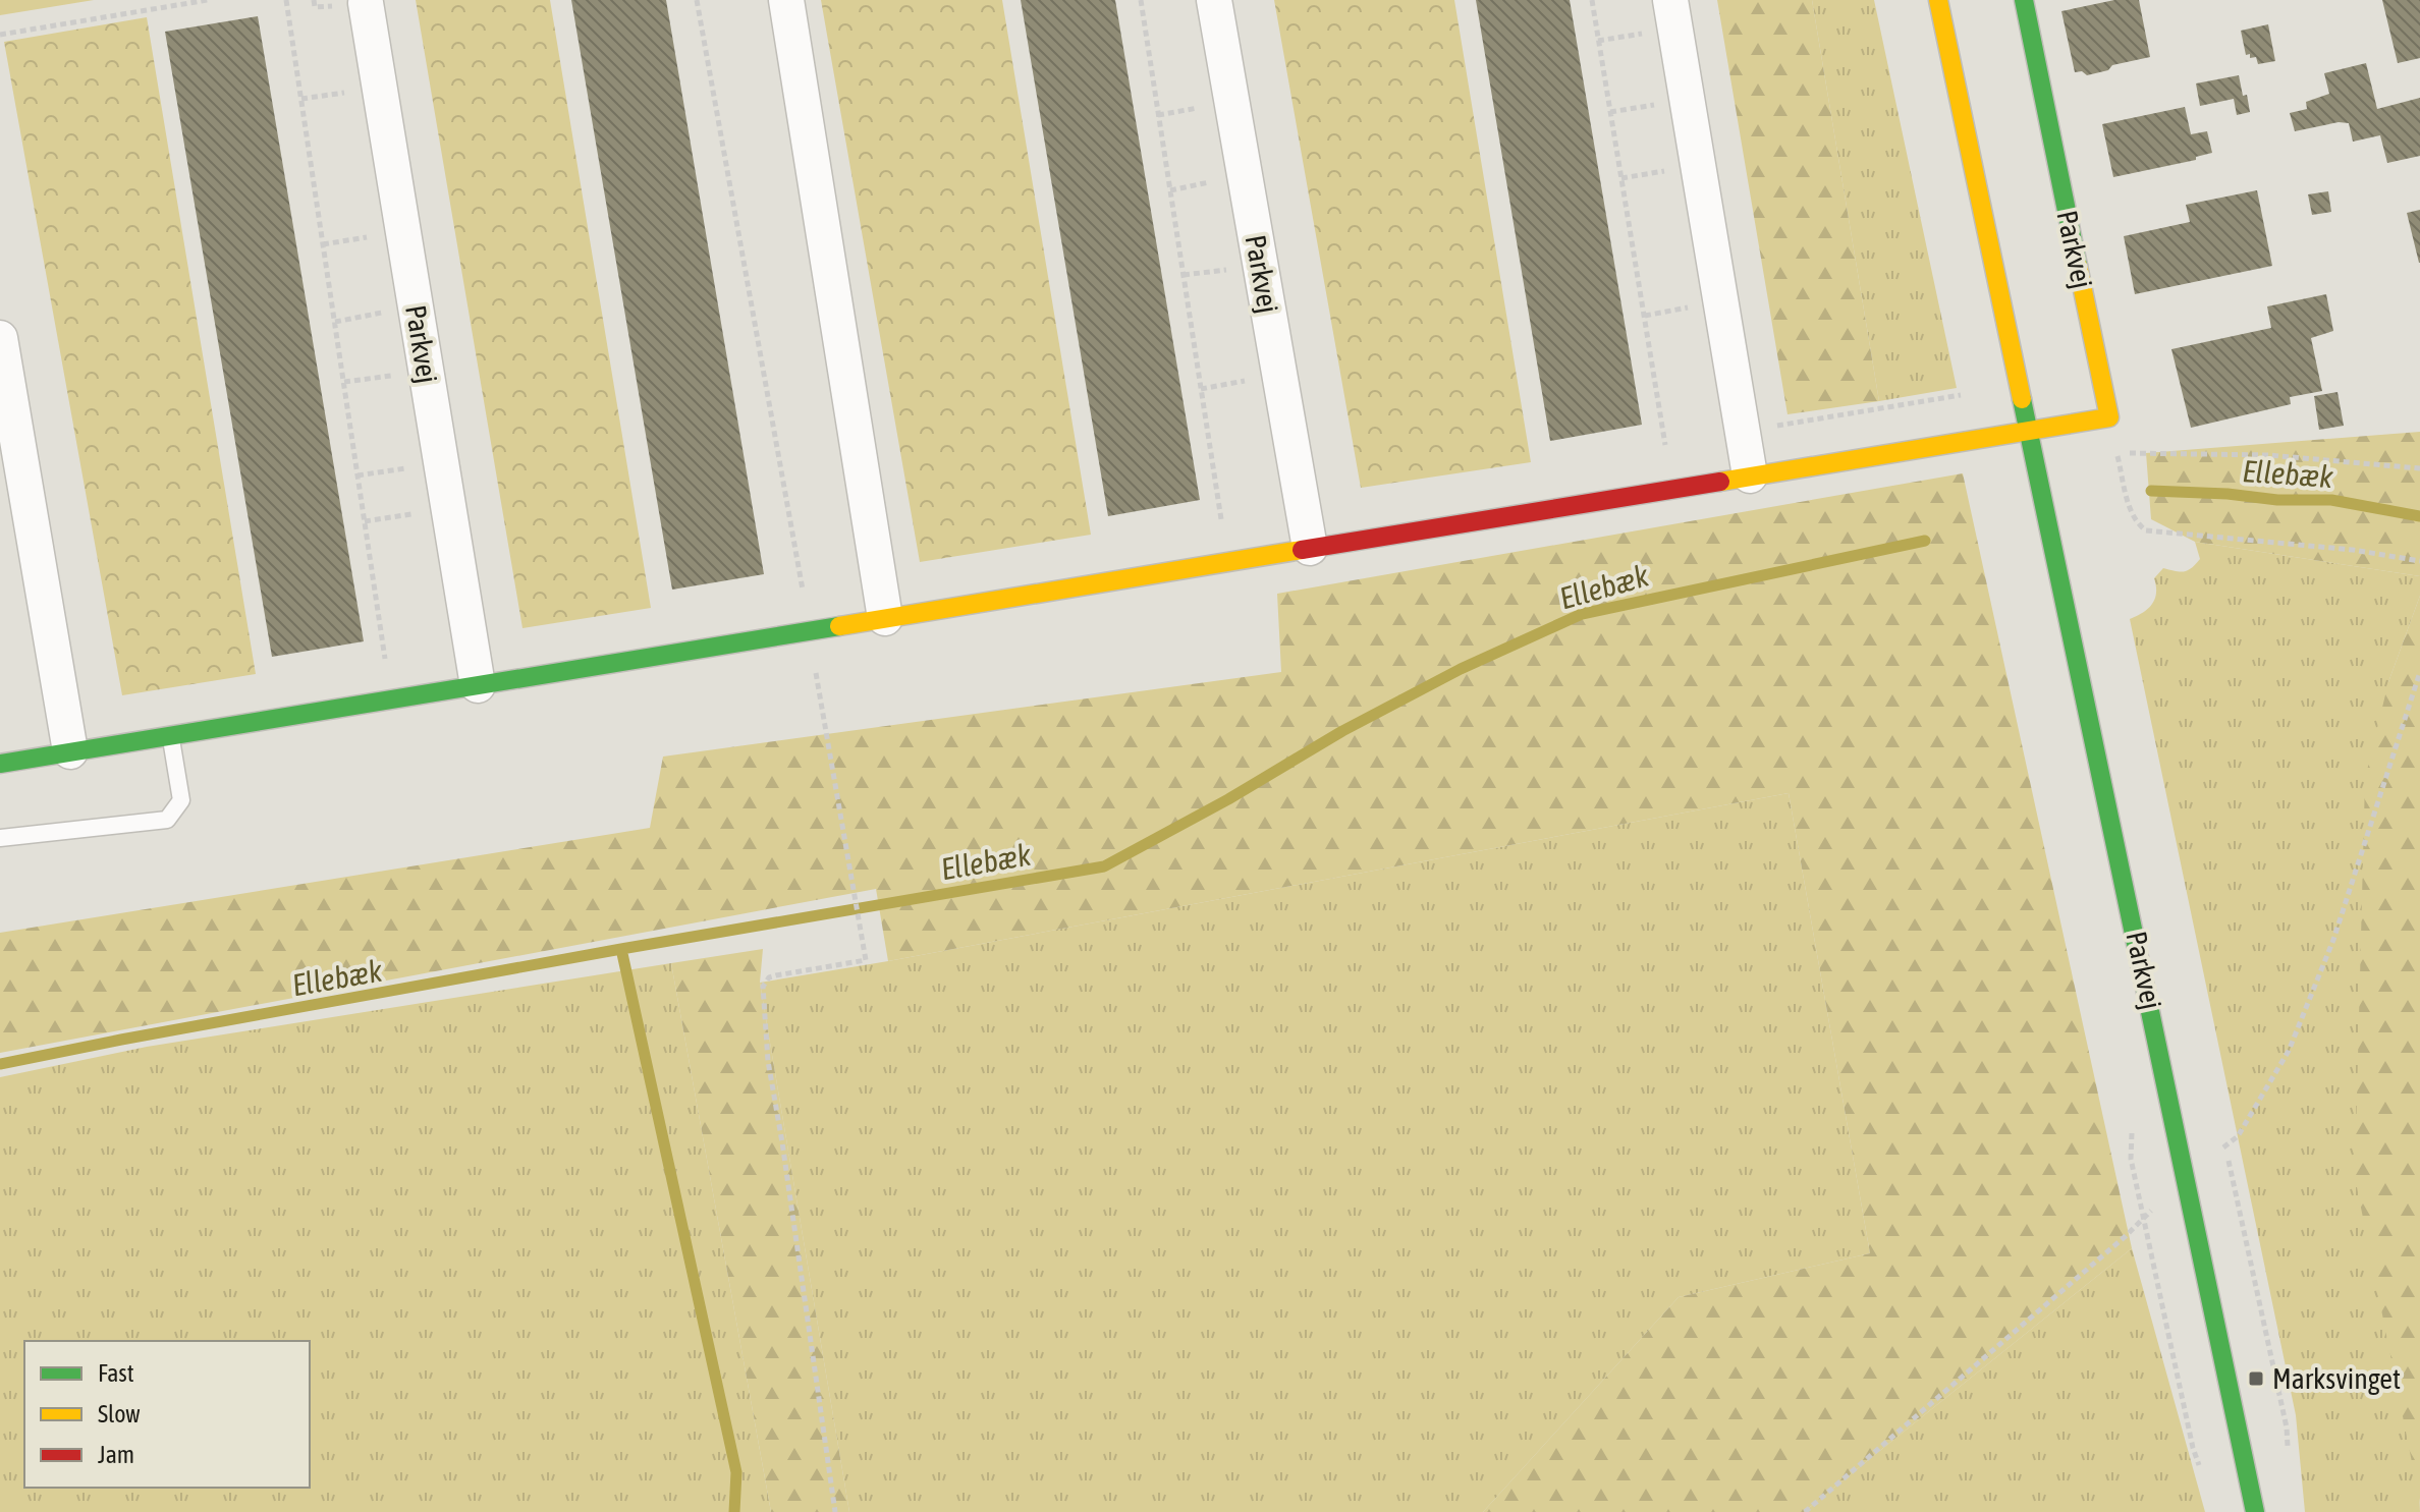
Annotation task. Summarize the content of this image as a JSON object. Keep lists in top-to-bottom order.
{
  "streets": {
    "street": ["Parkvej"]
  },
  "water": ["Ellebæk"],
  "places": {
    "transit": ["Marksvinget"]
  },
  "legend": ["Fast", "Slow", "Jam"]
}
